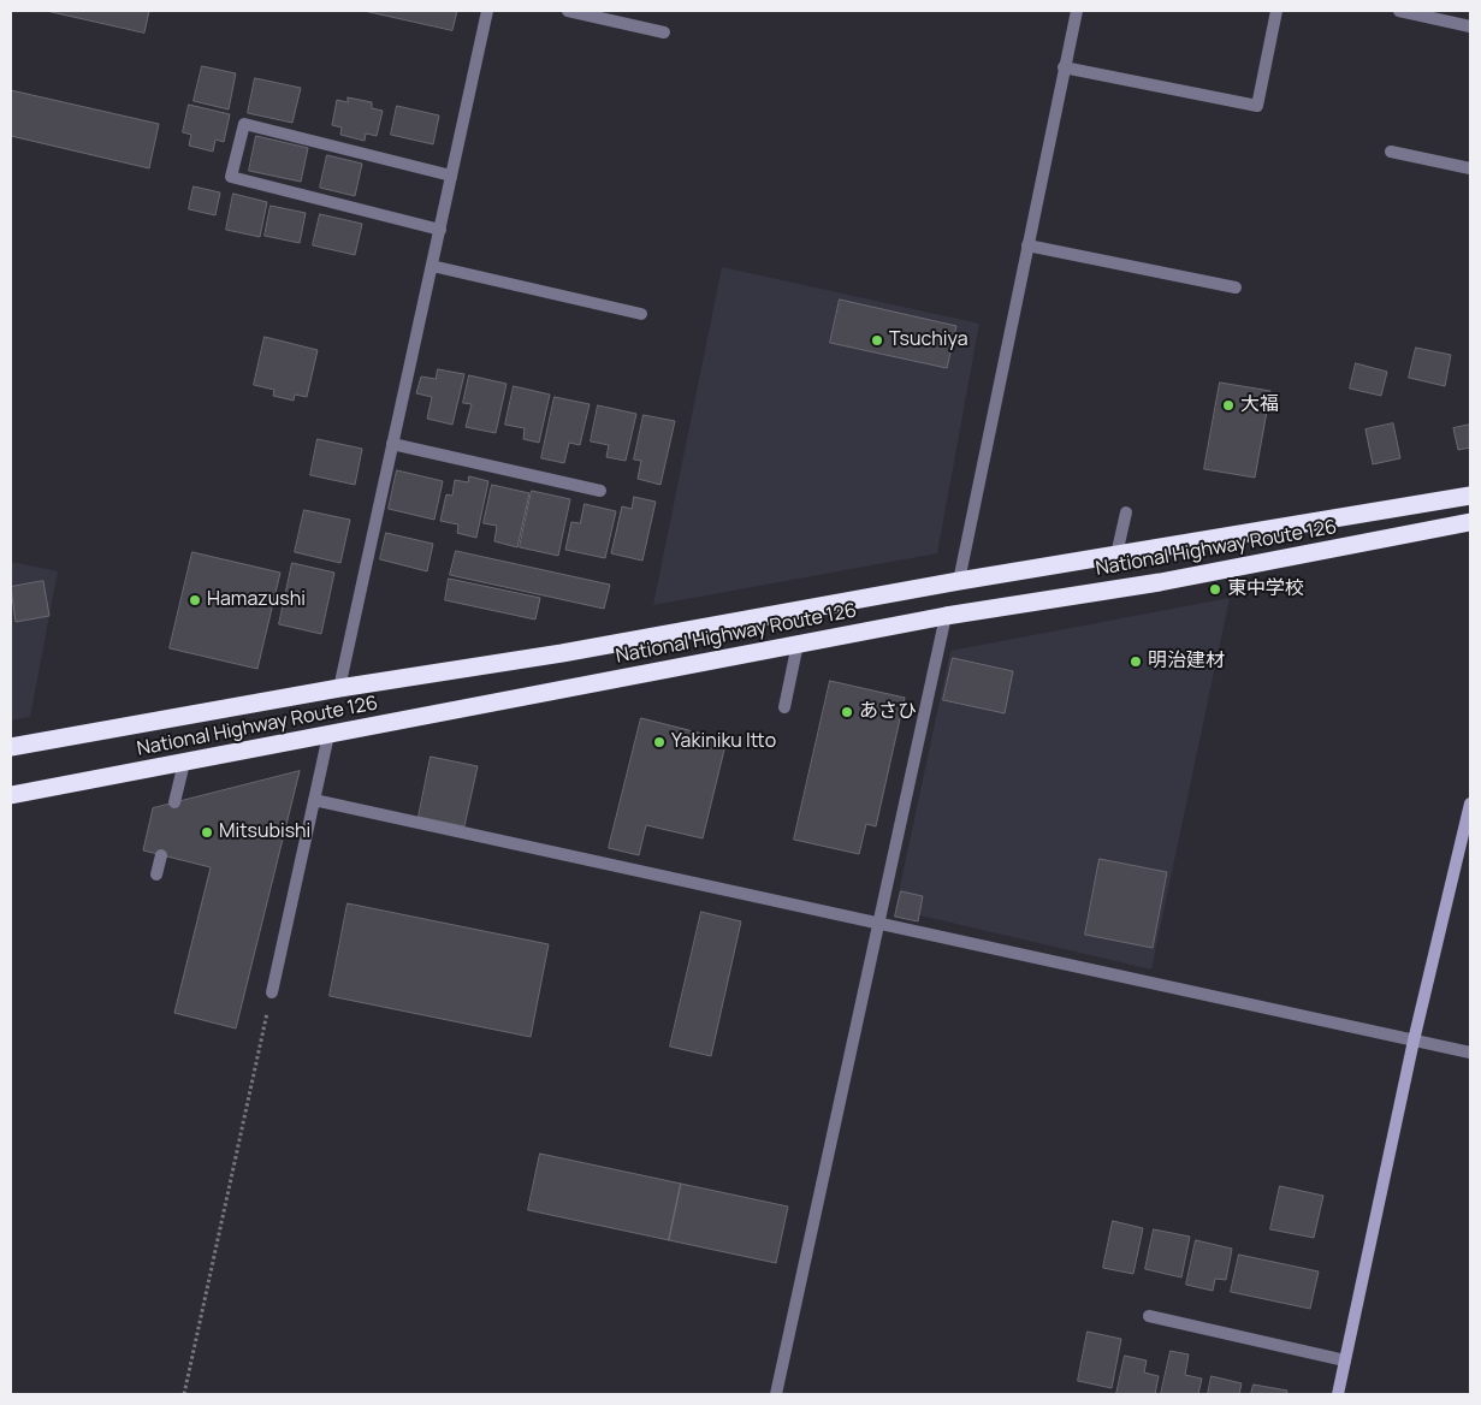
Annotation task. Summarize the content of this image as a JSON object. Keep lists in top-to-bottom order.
{
  "streets": {
    "highway": ["National Highway Route 126"]
  },
  "places": [
    "Tsuchiya",
    "大福",
    "東中学校",
    "Hamazushi",
    "明治建材",
    "あさひ",
    "Yakiniku Itto",
    "Mitsubishi"
  ]
}
